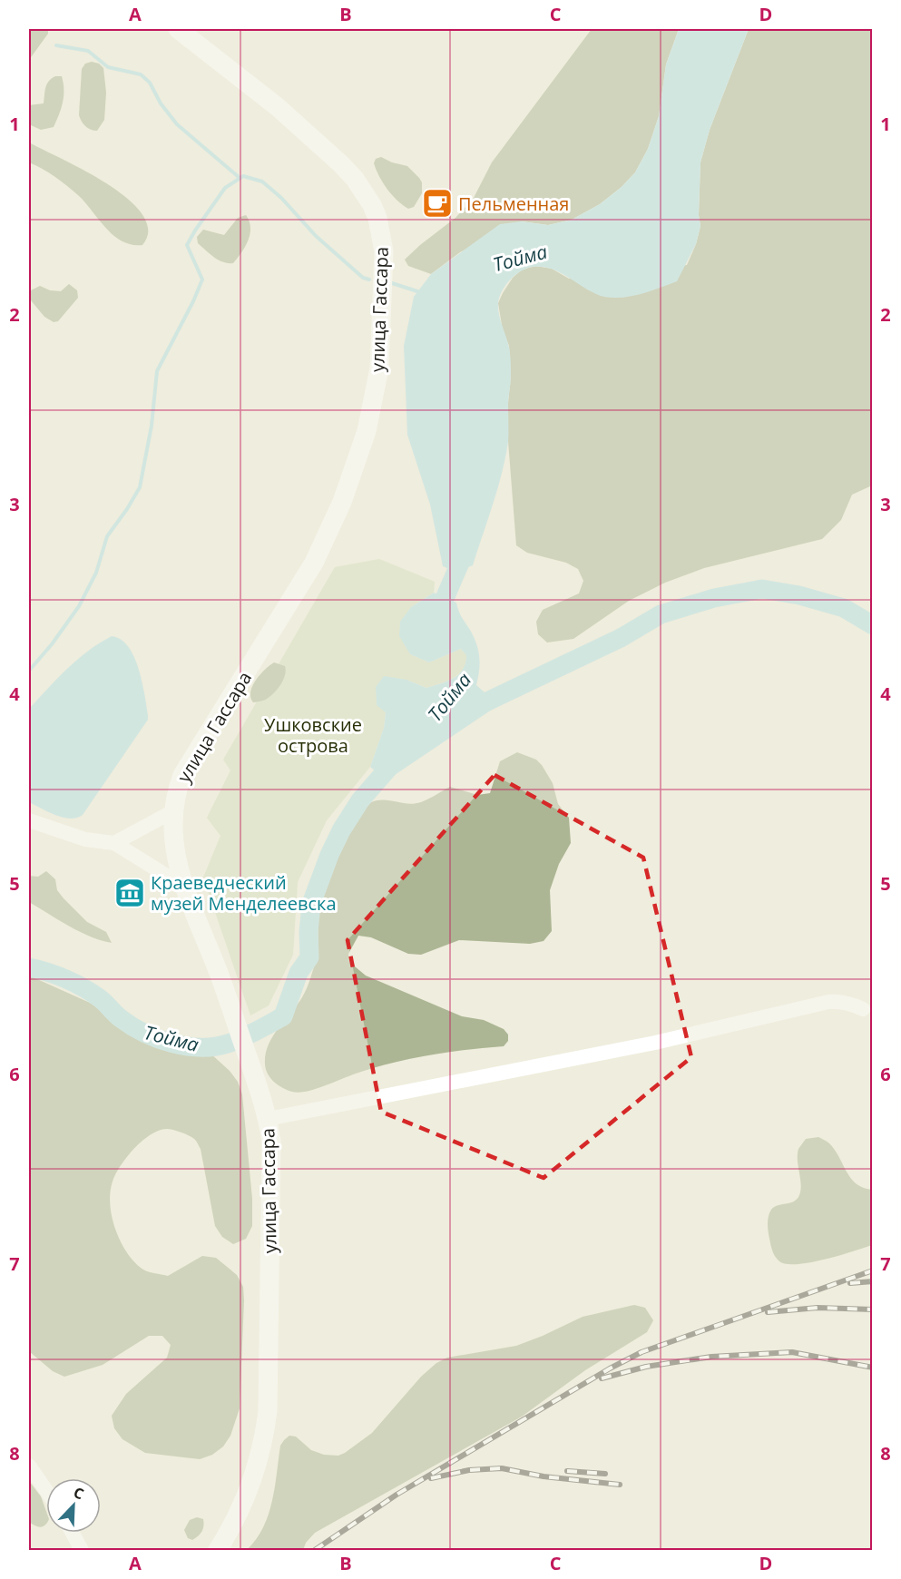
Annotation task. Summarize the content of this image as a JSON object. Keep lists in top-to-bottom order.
{
  "streets": {
    "main road": ["улица Гассара"]
  },
  "water": ["Тойма"],
  "parks": ["Ушковские острова"],
  "places": {
    "cafe": ["Пельменная"],
    "museum": ["Краеведческий музей Менделеевска"]
  },
  "north": "top right",
  "grid": {
    "columns": [
      "A",
      "B",
      "C",
      "D"
    ],
    "rows": [
      "1",
      "2",
      "3",
      "4",
      "5",
      "6",
      "7",
      "8"
    ]
  }
}
